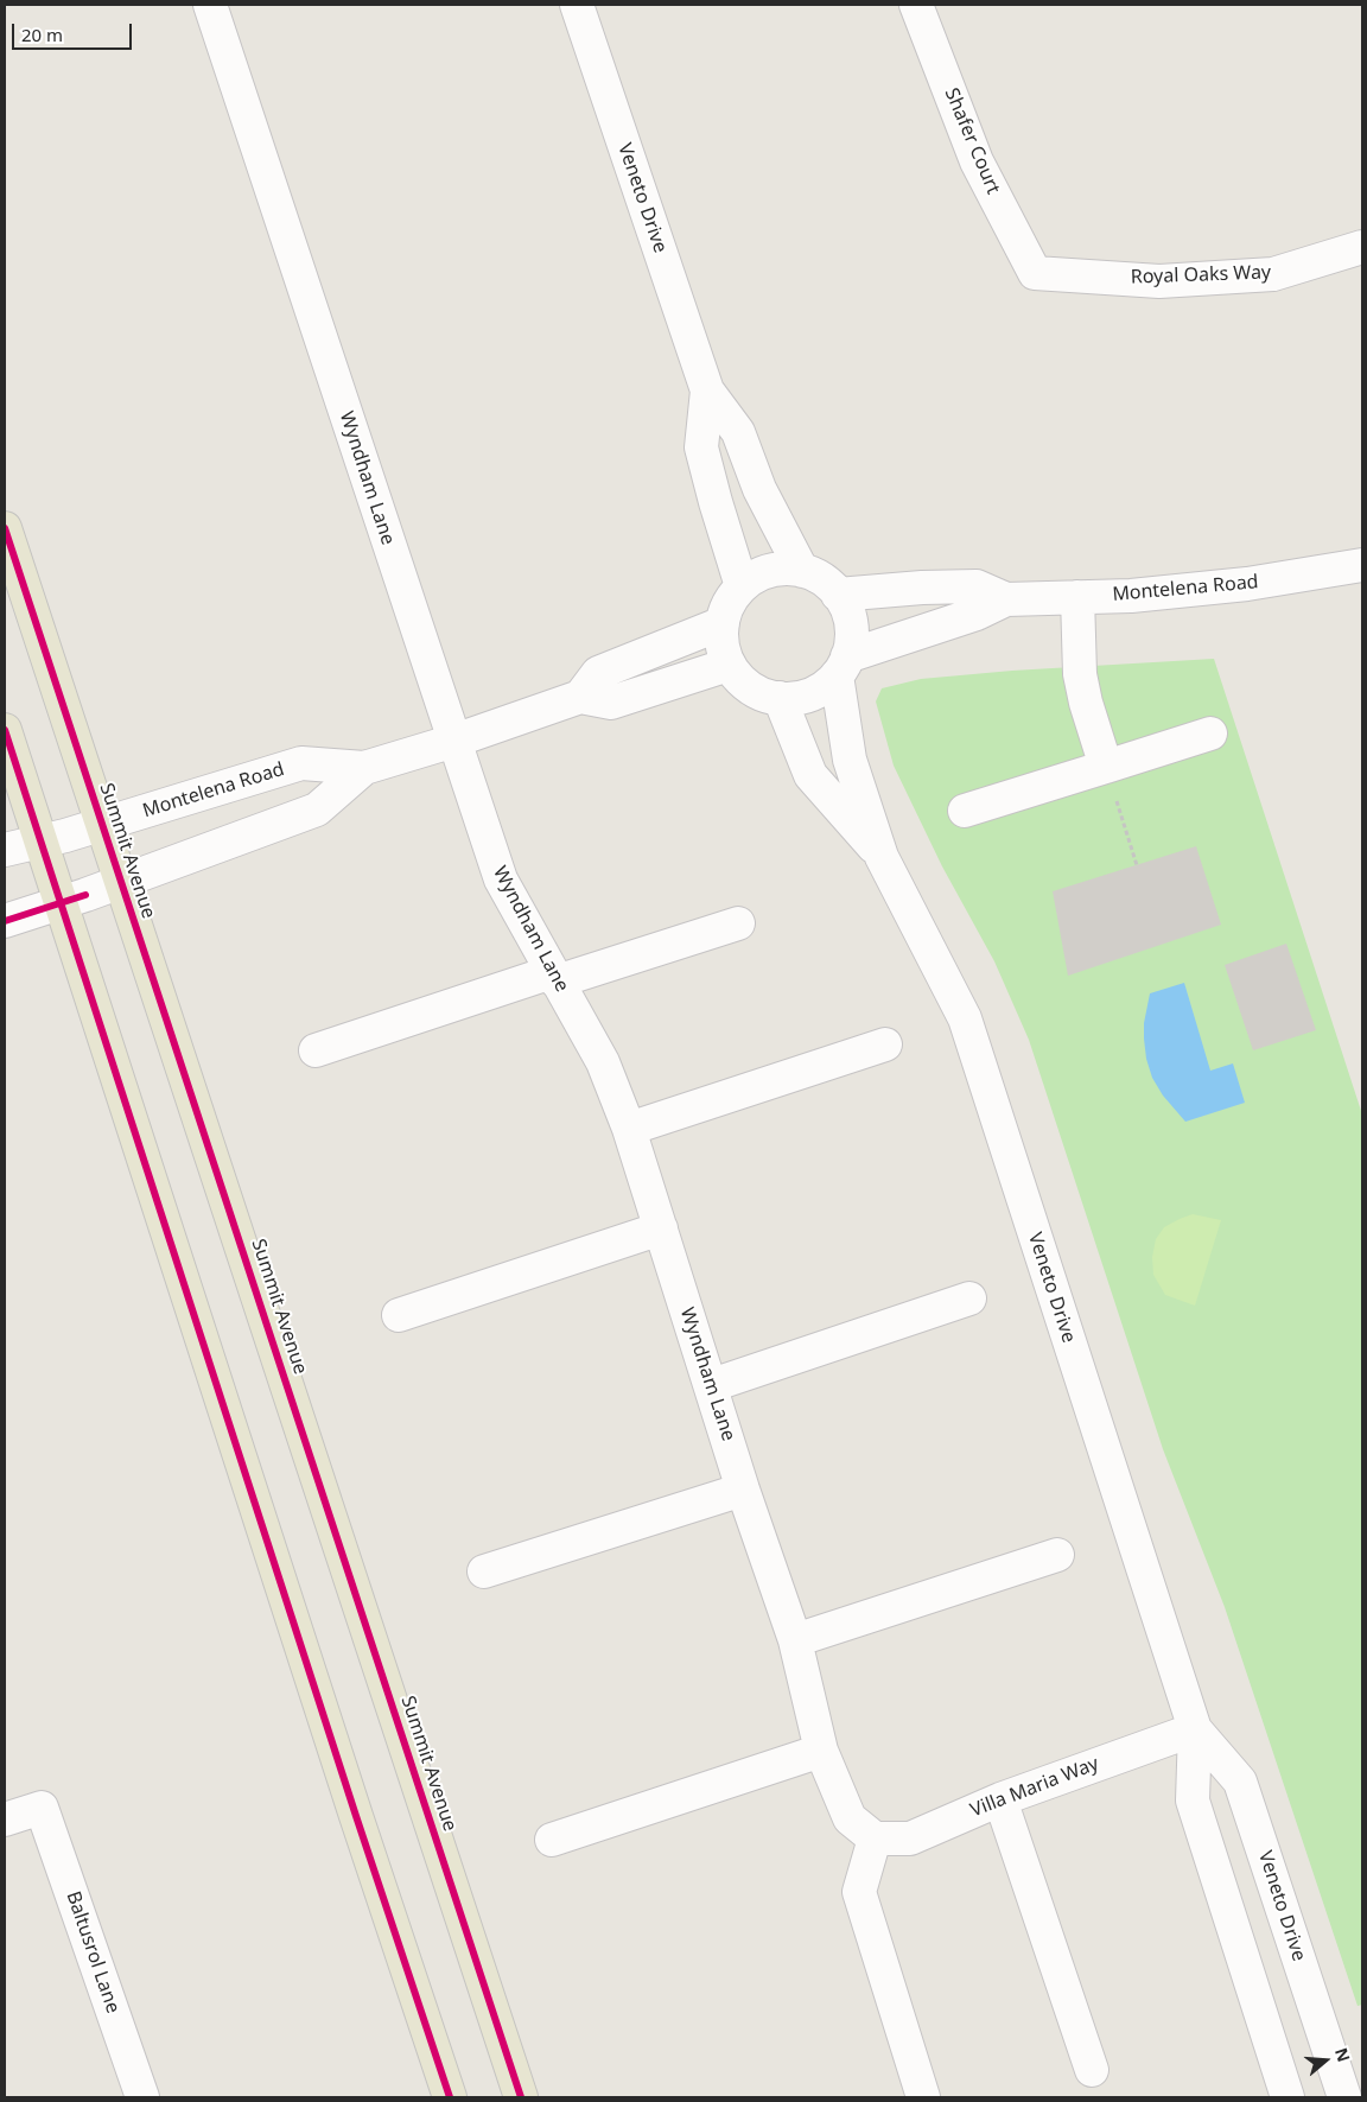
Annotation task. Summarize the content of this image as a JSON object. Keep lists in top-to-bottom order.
{
  "streets": {
    "main road": ["Summit Avenue"],
    "street": [
      "Shafer Court",
      "Veneto Drive",
      "Royal Oaks Way",
      "Wyndham Lane",
      "Montelena Road",
      "Villa Maria Way",
      "Baltusrol Lane"
    ]
  },
  "crossings": [
    ["Shafer Court", "Royal Oaks Way"],
    ["Veneto Drive", "Montelena Road"],
    ["Veneto Drive", "Villa Maria Way"],
    ["Wyndham Lane", "Montelena Road"],
    ["Wyndham Lane", "Villa Maria Way"],
    ["Montelena Road", "Summit Avenue"]
  ],
  "scale_bar": "20 m",
  "north": "right"
}
